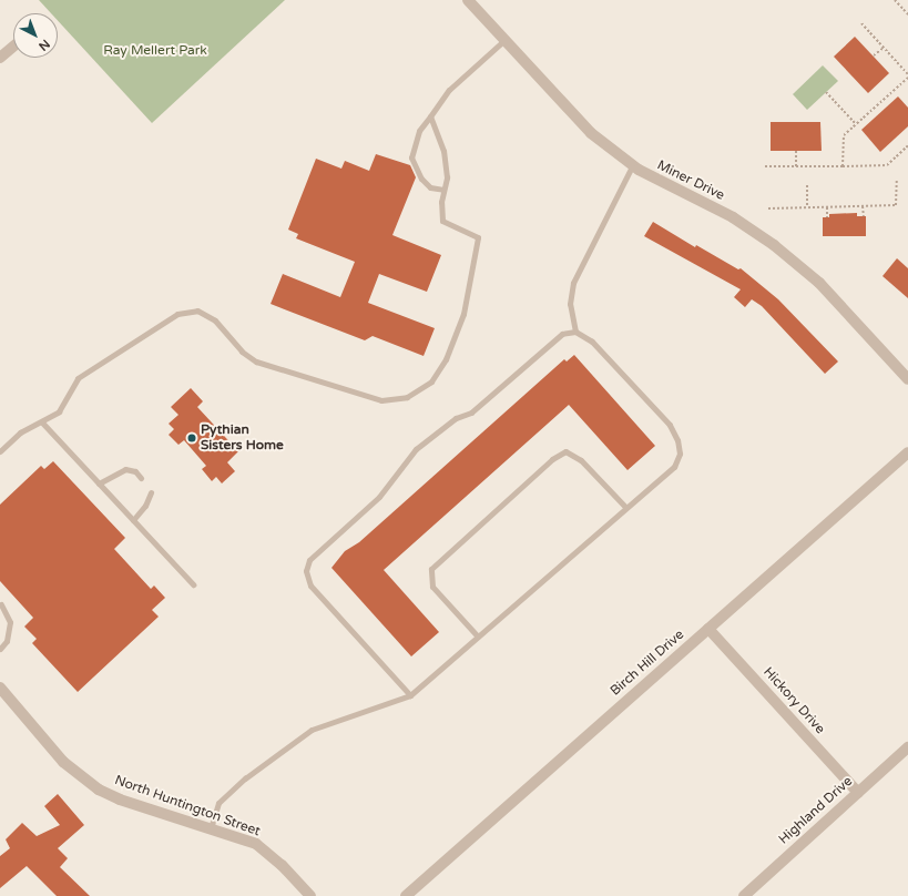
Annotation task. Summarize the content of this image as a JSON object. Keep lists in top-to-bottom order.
{
  "streets": {
    "street": [
      "Miner Drive",
      "Birch Hill Drive",
      "Hickory Drive",
      "North Huntington Street",
      "Highland Drive"
    ]
  },
  "crossings": [
    ["Birch Hill Drive", "Hickory Drive"],
    ["Hickory Drive", "Highland Drive"]
  ],
  "parks": ["Ray Mellert Park"],
  "places": ["Pythian Sisters Home"],
  "north": "bottom right"
}
